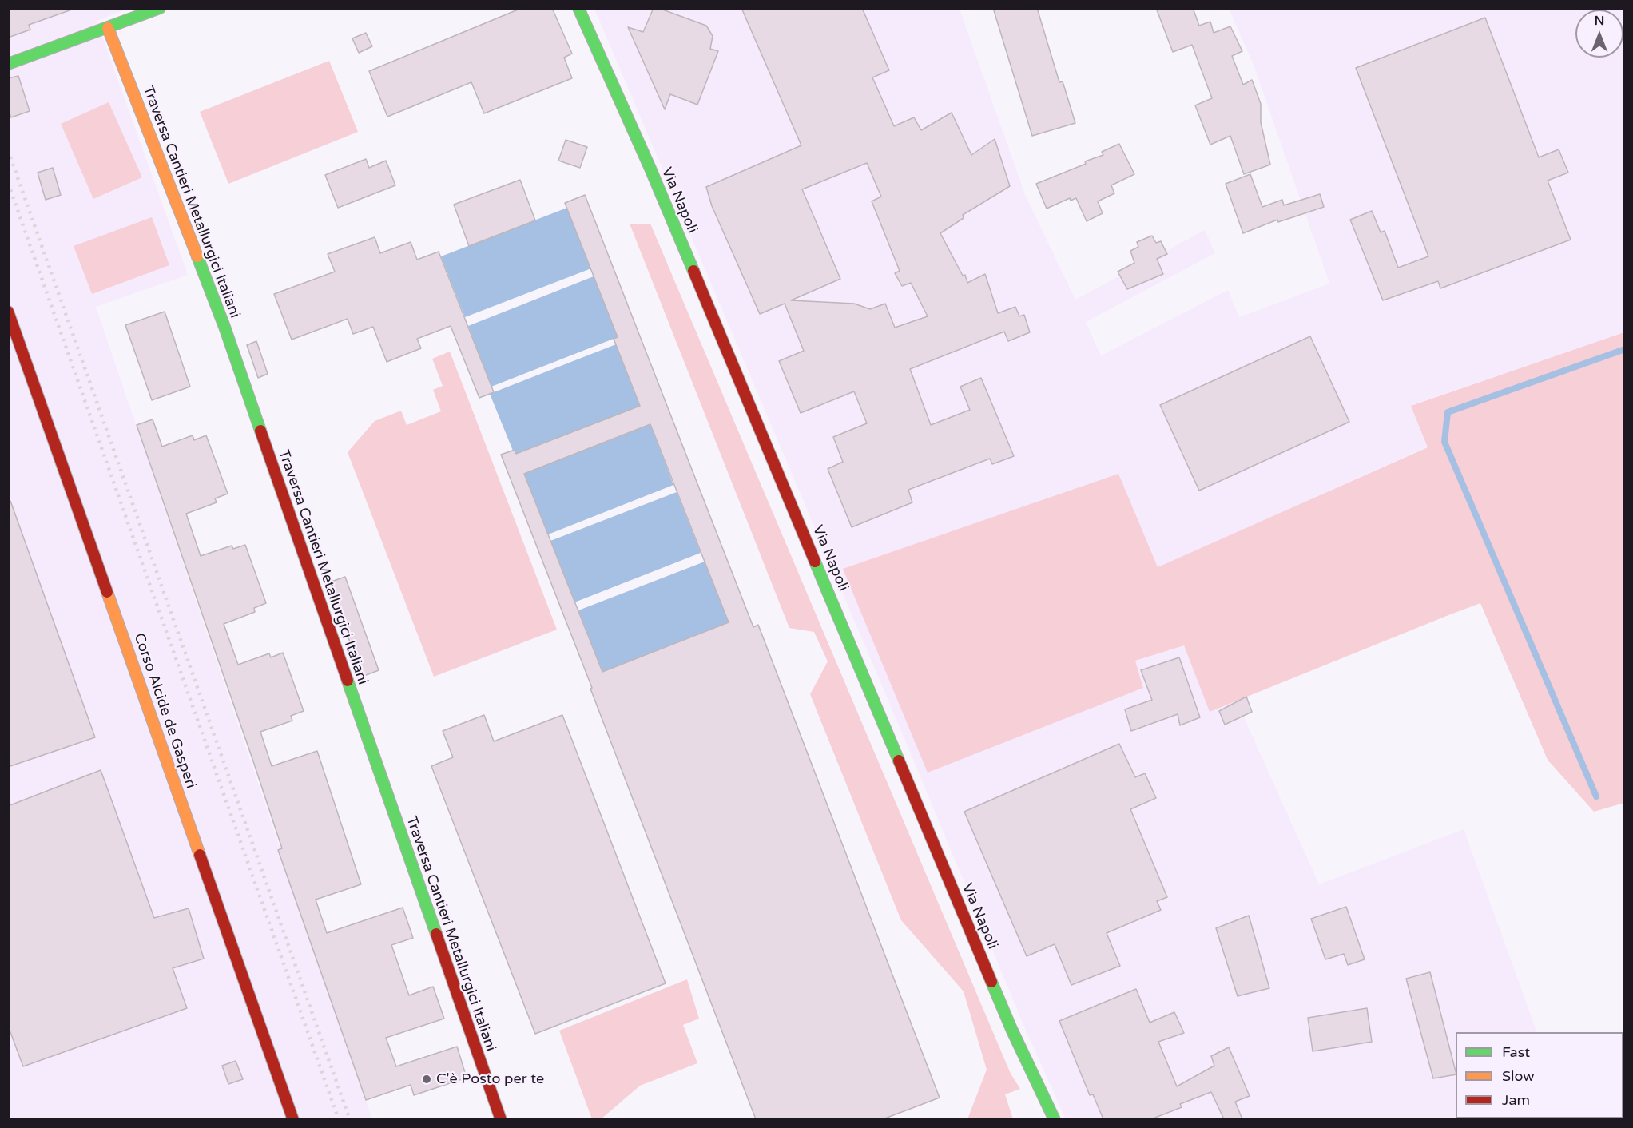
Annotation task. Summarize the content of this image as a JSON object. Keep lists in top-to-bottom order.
{
  "streets": {
    "street": ["Via Napoli", "Traversa Cantieri Metallurgici Italiani", "Corso Alcide de Gasperi"]
  },
  "places": ["C'è Posto per te"],
  "legend": ["Fast", "Slow", "Jam"],
  "north": "top"
}
